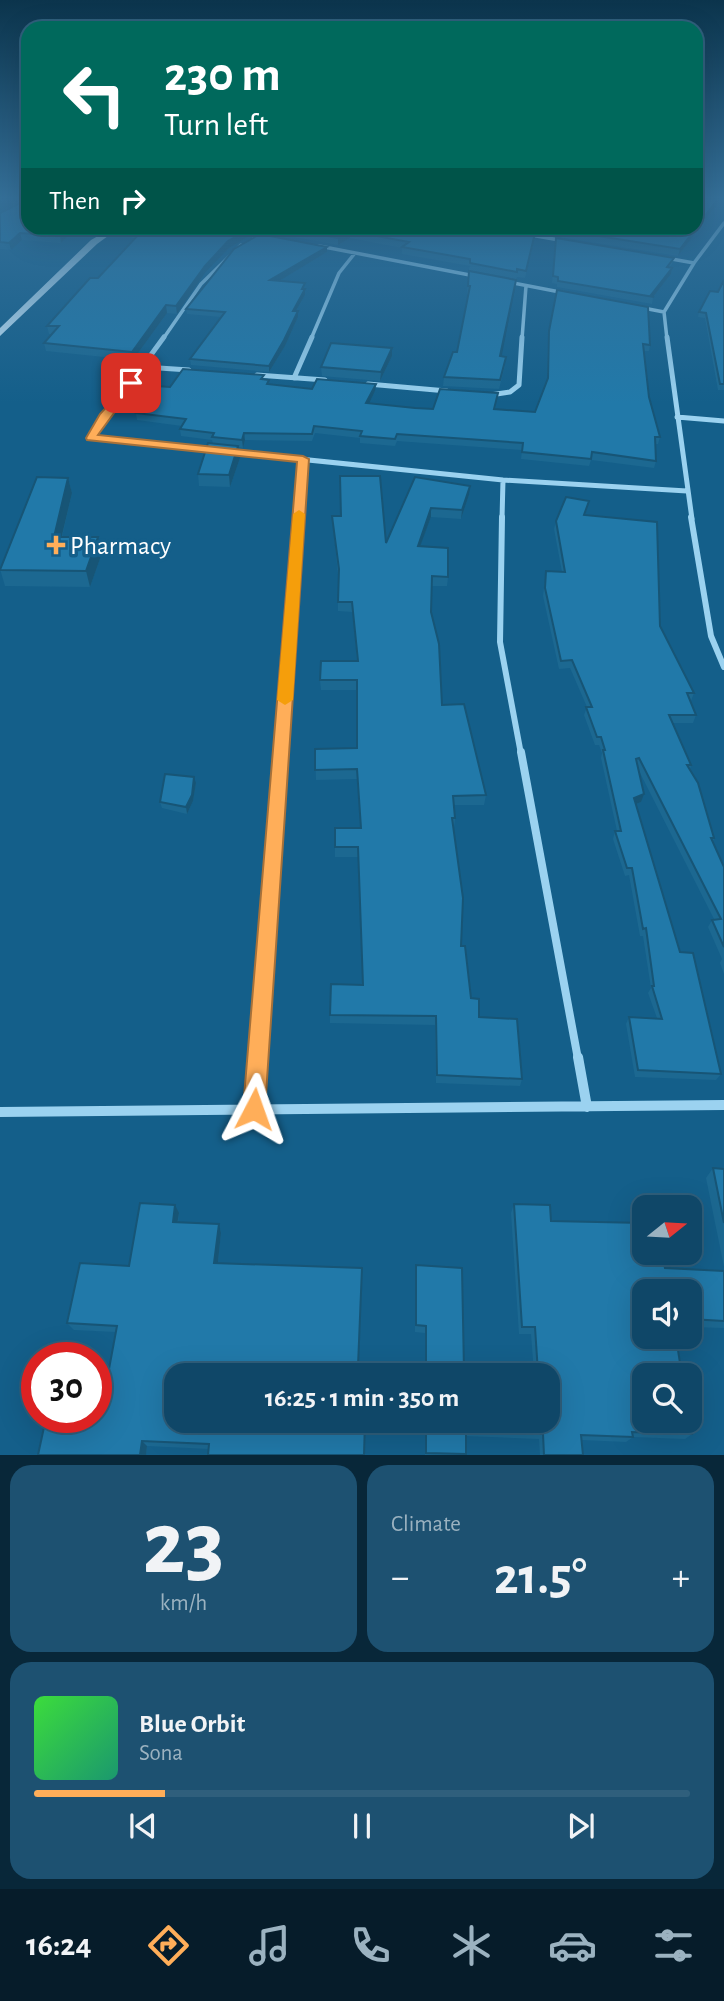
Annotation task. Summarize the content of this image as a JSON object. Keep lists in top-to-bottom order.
{
  "places": {
    "health": ["Pharmacy"]
  },
  "north": "right",
  "page": {
    "turn": ["230 m", "Turn left"],
    "then": "Then",
    "limit": "30",
    "trip": "16:25 · 1 min · 350 m",
    "tile": [
      ["23", "km/h"],
      "Climate"
    ],
    "heat": ["−", "21.5°", "+"],
    "song": ["Blue Orbit", "Sona"],
    "tabs": "16:24"
  }
}
